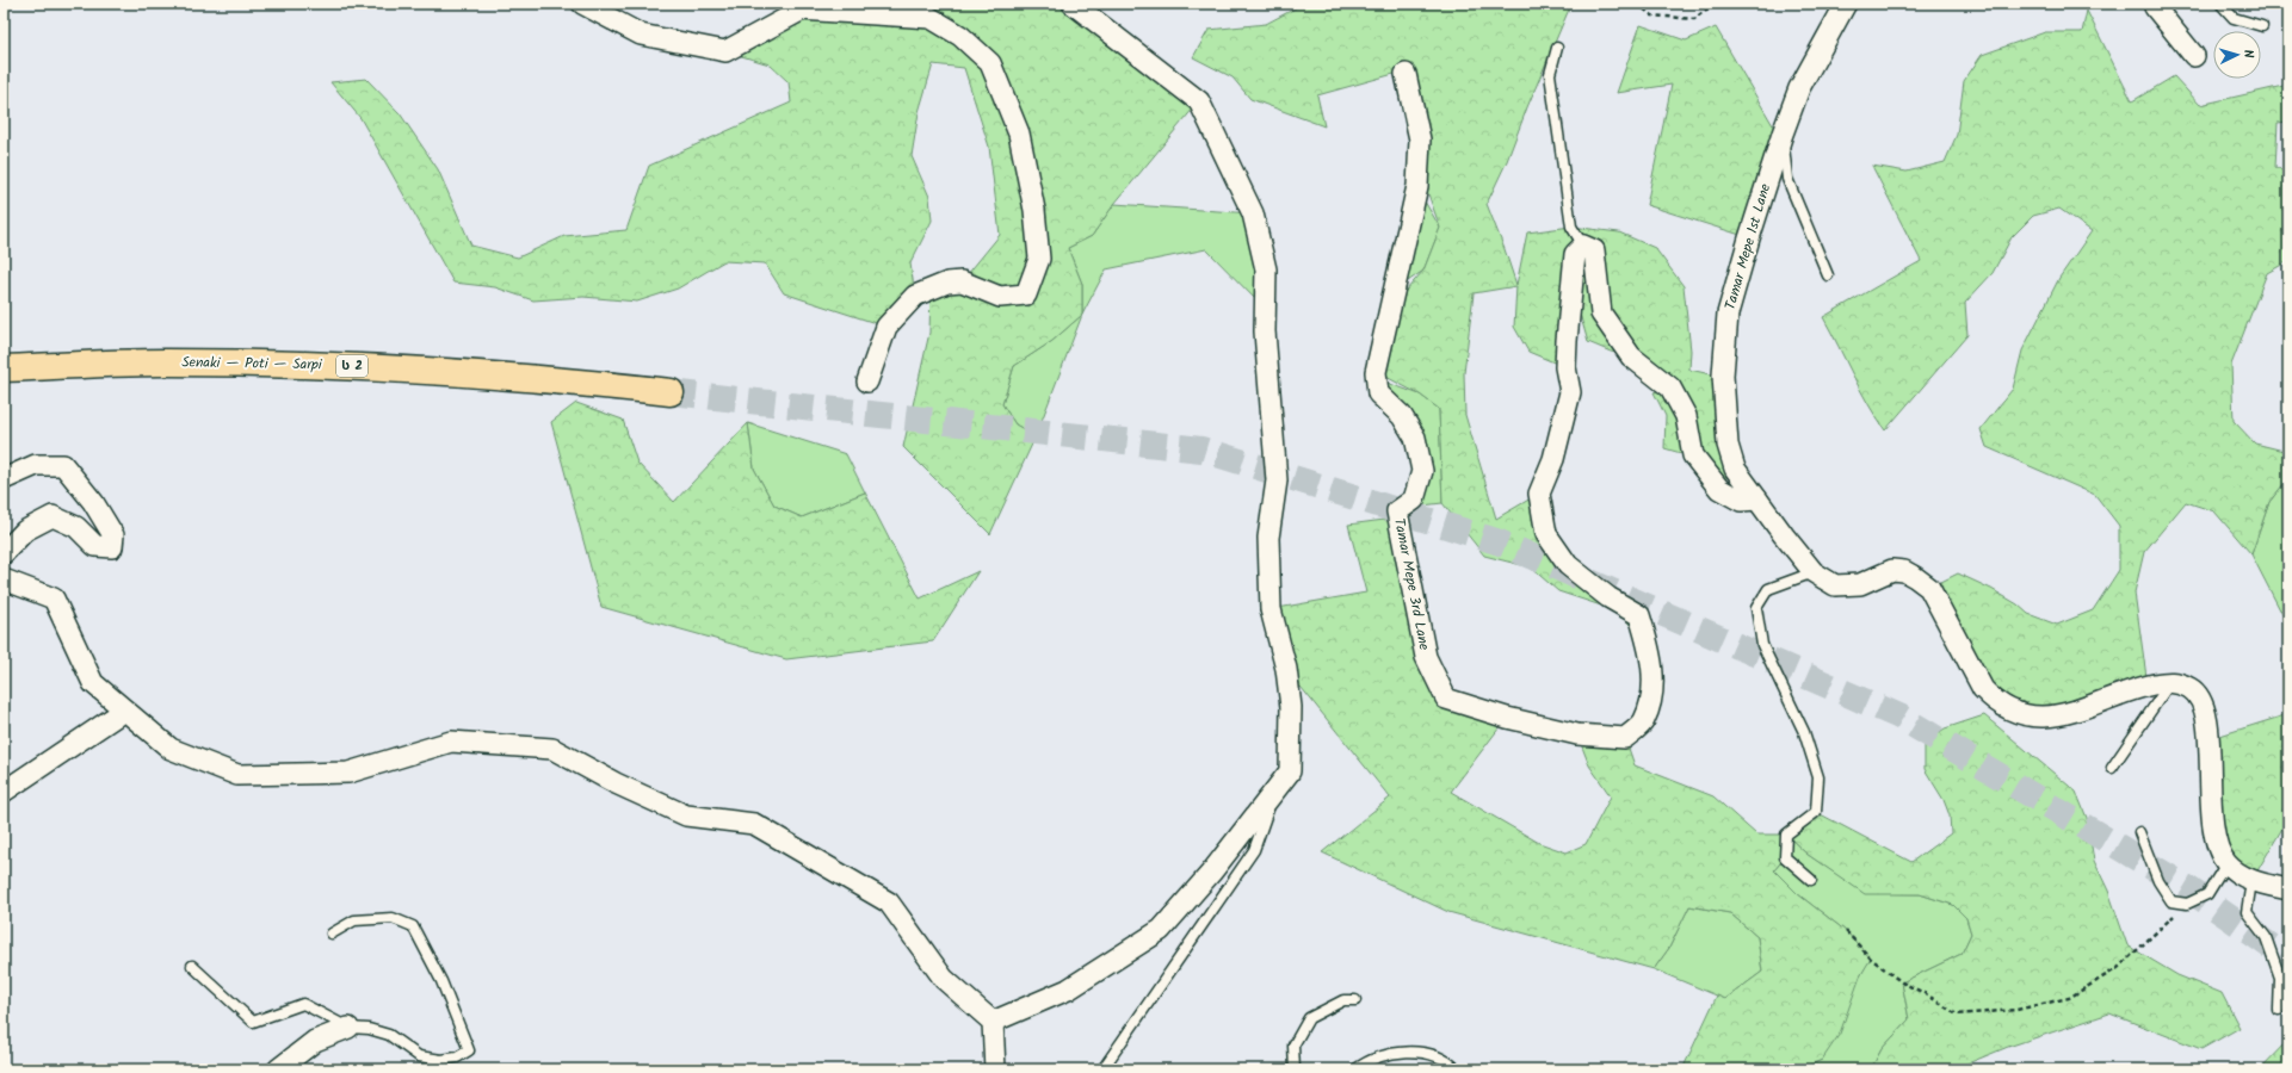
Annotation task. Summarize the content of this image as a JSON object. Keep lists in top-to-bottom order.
{
  "streets": {
    "highway": ["Senaki — Poti — Sarpi", "ს 2"],
    "street": ["Tamar Mepe 1st Lane", "Tamar Mepe 3rd Lane"]
  },
  "north": "right"
}
